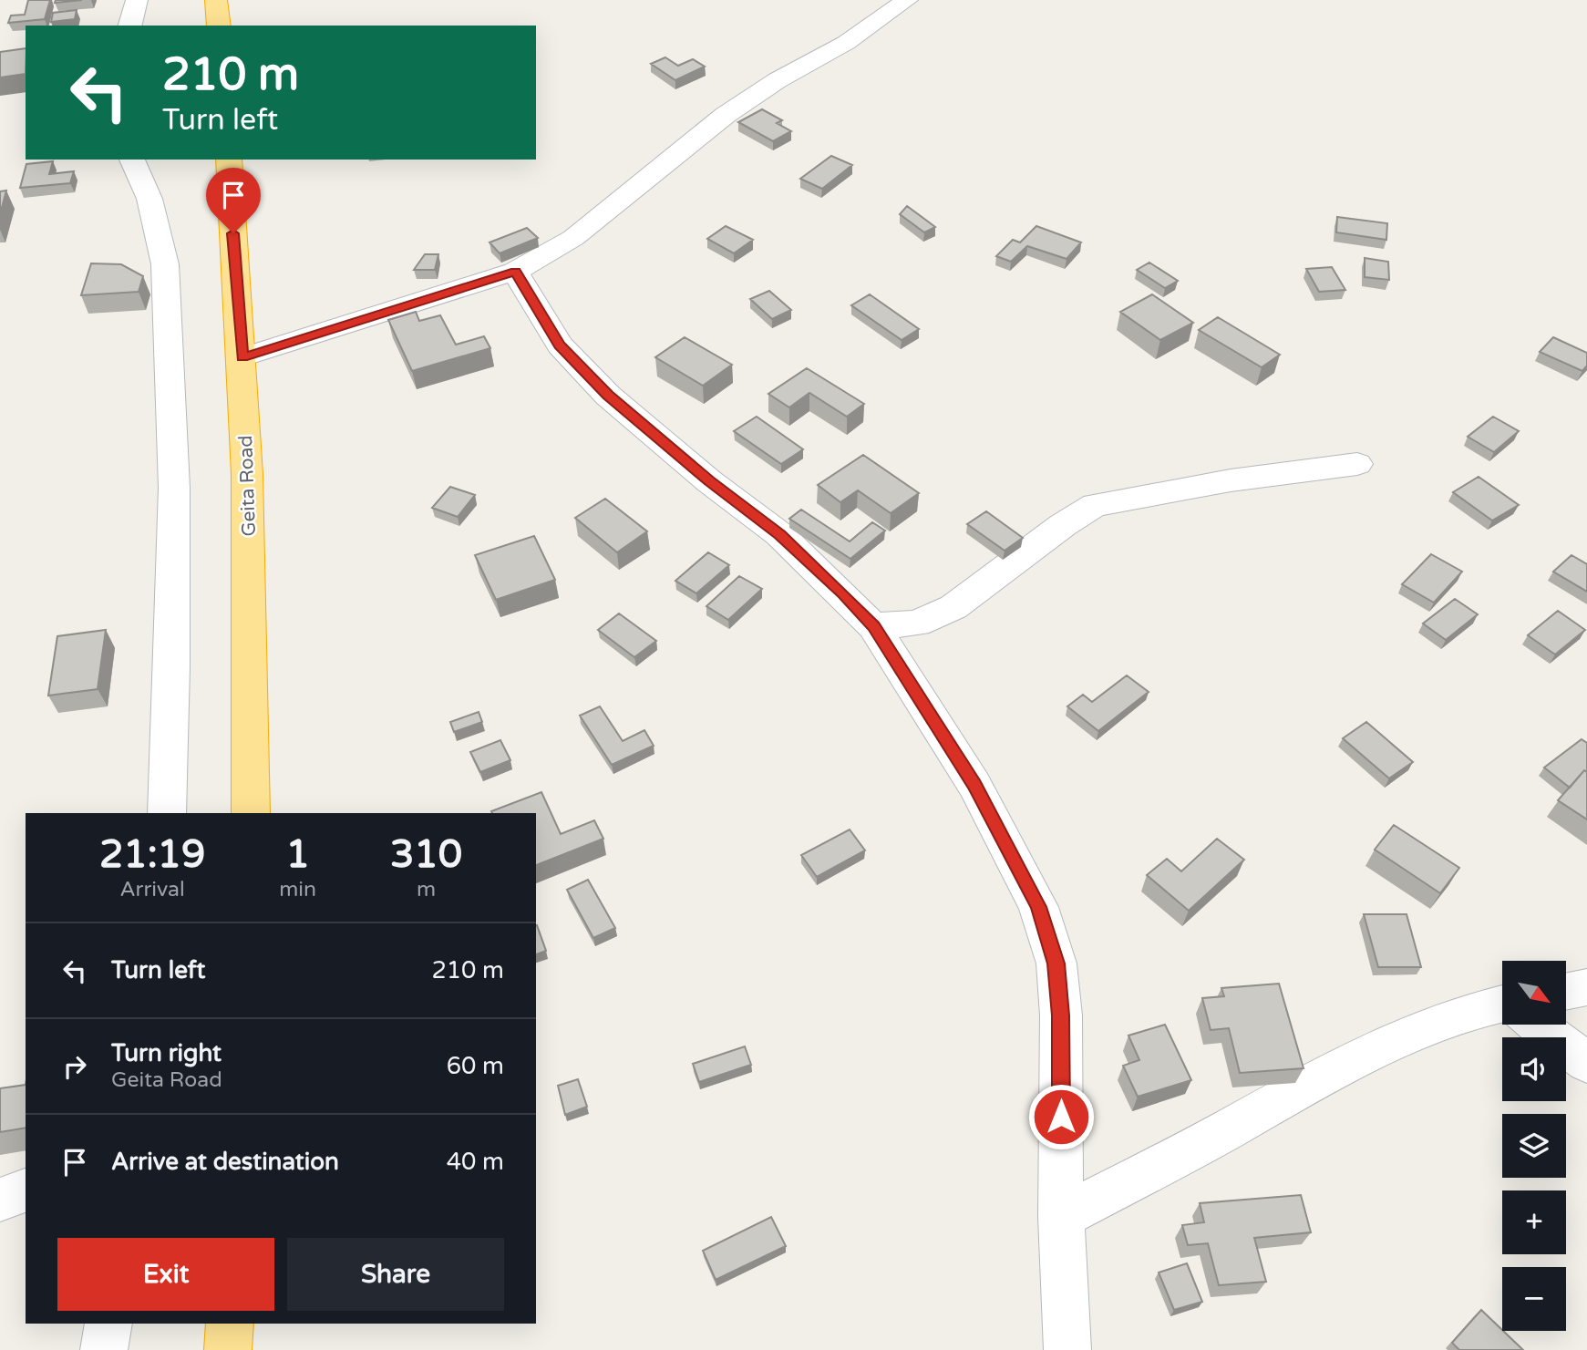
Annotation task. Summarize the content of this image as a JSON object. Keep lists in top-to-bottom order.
{
  "streets": {
    "highway": ["Geita Road"]
  },
  "north": "bottom right",
  "page": {
    "turn": ["210 m", "Turn left"],
    "eta": [
      "21:19",
      "Arrival",
      "1",
      "min",
      "310",
      "m"
    ],
    "list": [
      {
        "name": "Turn left",
        "value": "210 m"
      },
      {
        "name": "Turn right",
        "note": "Geita Road",
        "value": "60 m"
      },
      {
        "name": "Arrive at destination",
        "value": "40 m"
      }
    ],
    "map_buttons": ["+", "−"],
    "buttons": ["Exit", "Share"]
  }
}
